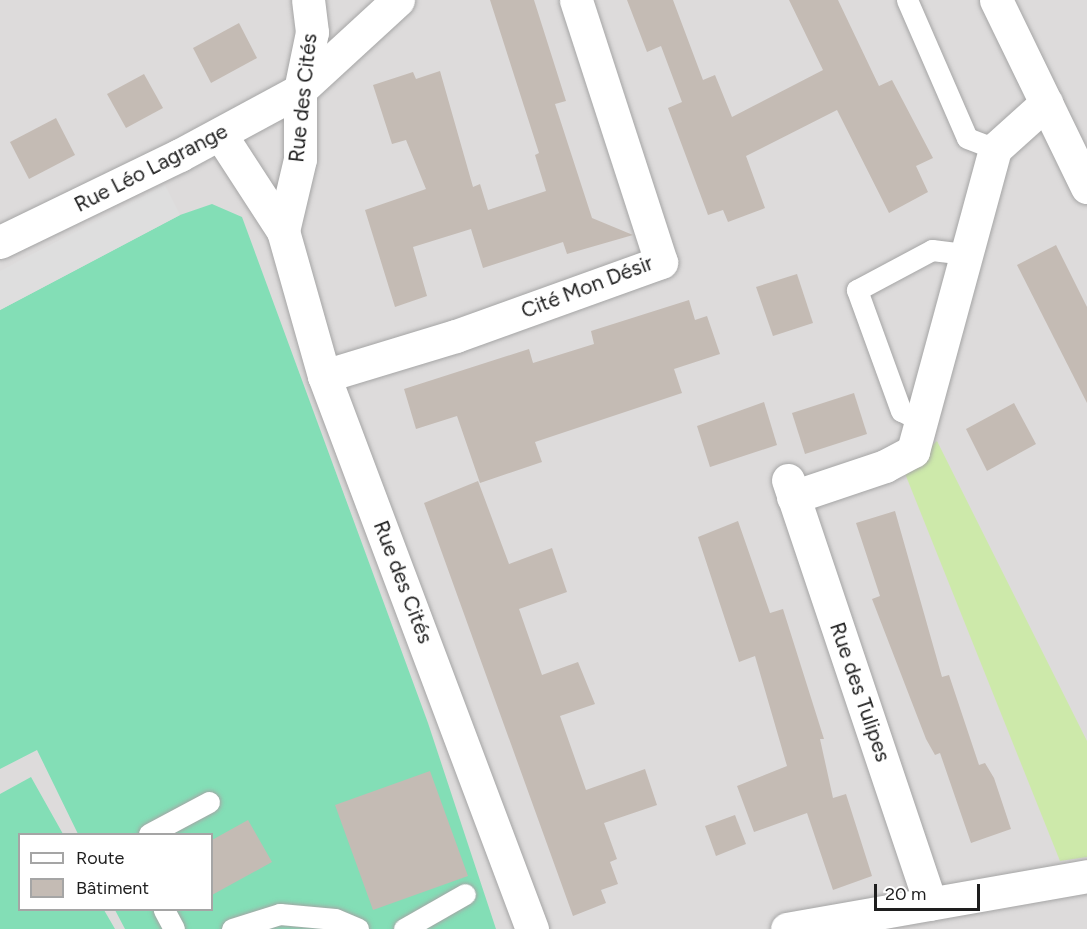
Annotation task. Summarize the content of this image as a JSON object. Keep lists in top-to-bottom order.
{
  "streets": {
    "street": [
      "Rue des Cités",
      "Rue Léo Lagrange",
      "Cité Mon Désir",
      "Rue des Tulipes"
    ]
  },
  "crossings": [
    ["Rue des Cités", "Rue Léo Lagrange"],
    ["Rue des Cités", "Cité Mon Désir"]
  ],
  "legend": ["Route", "Bâtiment"],
  "scale_bar": "20 m"
}
